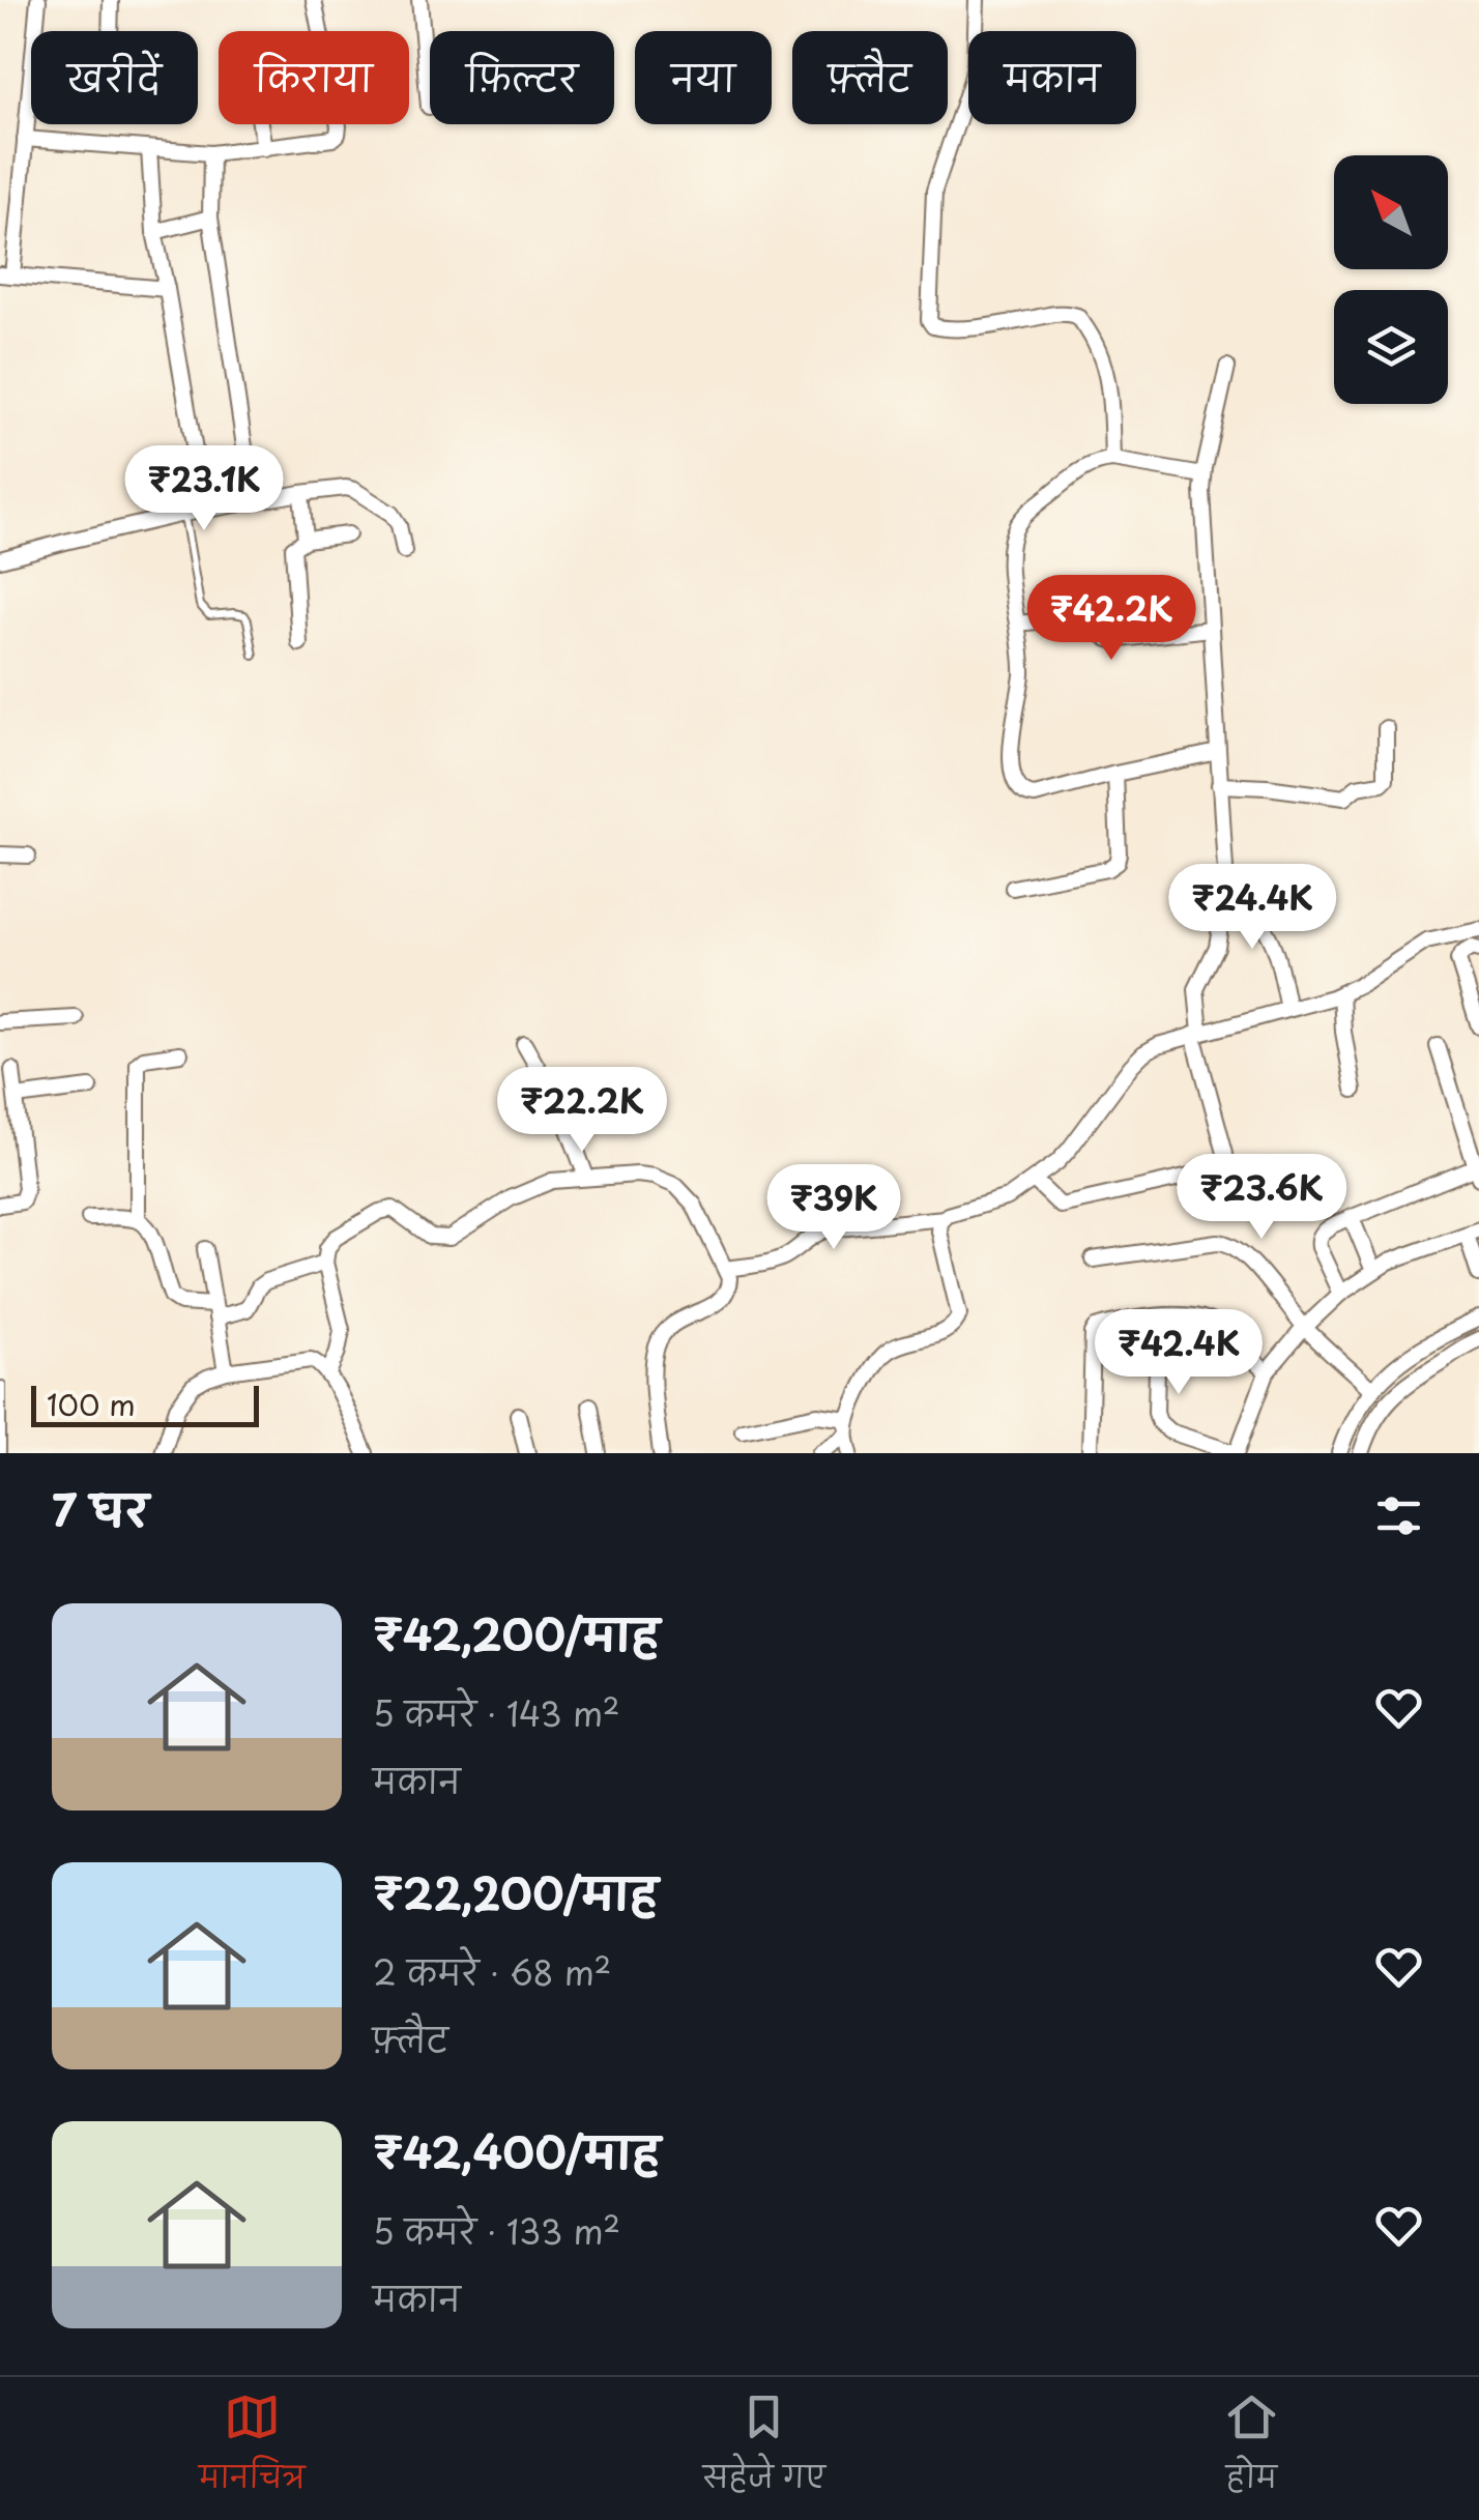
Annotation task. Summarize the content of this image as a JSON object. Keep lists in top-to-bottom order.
{
  "scale_bar": "100 m",
  "north": "top left",
  "page": {
    "chip": [
      "खरीदें",
      "किराया",
      "फ़िल्टर",
      "नया",
      "फ़्लैट",
      "मकान"
    ],
    "price": [
      "₹23.1K",
      "₹42.2K",
      "₹24.4K",
      "₹22.2K",
      "₹23.6K",
      "₹39K",
      "₹42.4K"
    ],
    "scale": "100 m",
    "heading": "7 घर",
    "list": [
      {
        "name": "₹42,200/माह",
        "note": "5 कमरे · 143 m² · मकान"
      },
      {
        "name": "₹22,200/माह",
        "note": "2 कमरे · 68 m² · फ़्लैट"
      },
      {
        "name": "₹42,400/माह",
        "note": "5 कमरे · 133 m² · मकान"
      }
    ],
    "tabs": ["मानचित्र", "सहेजे गए", "होम"]
  }
}
